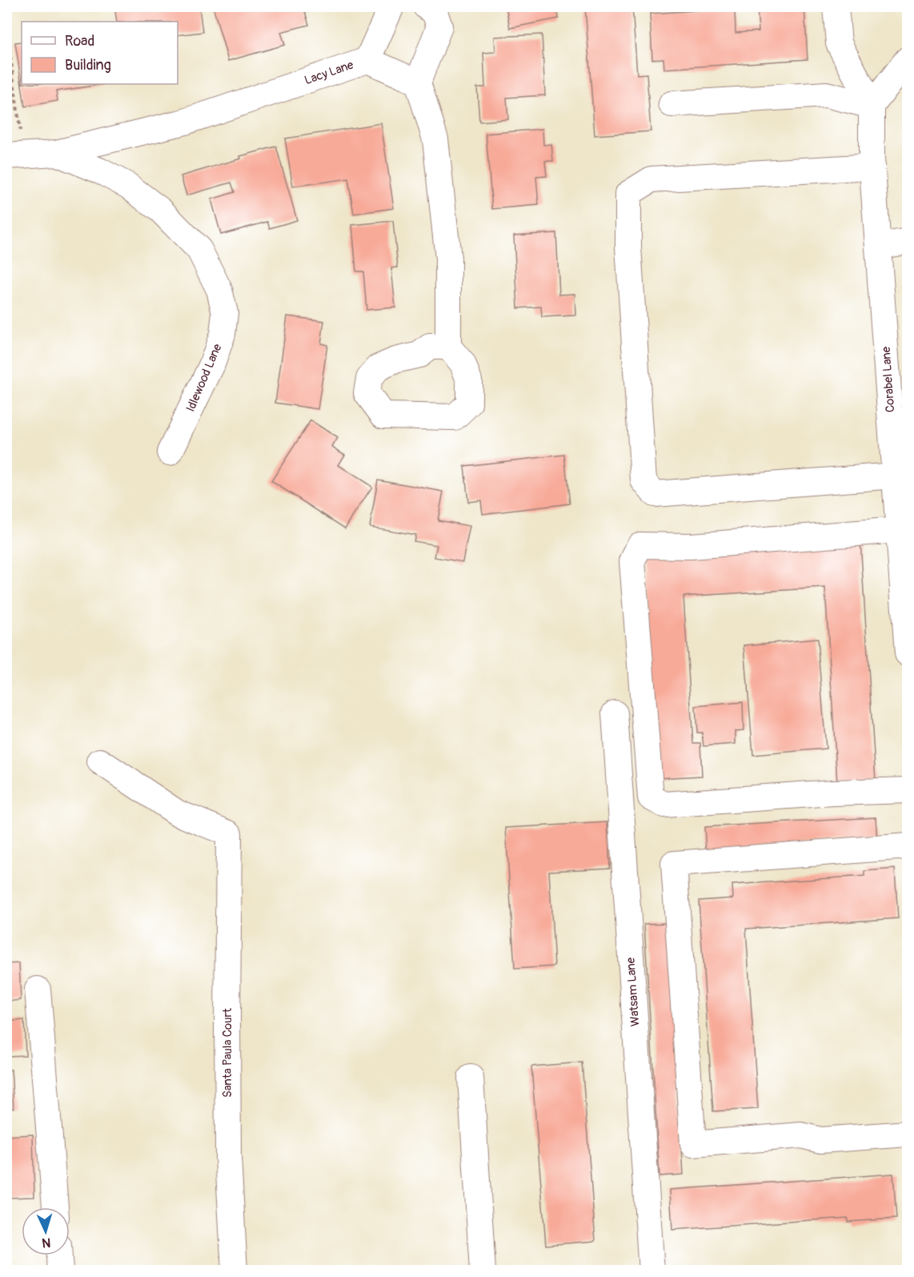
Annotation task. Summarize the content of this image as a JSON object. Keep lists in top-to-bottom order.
{
  "streets": {
    "street": [
      "Lacy Lane",
      "Idlewood Lane",
      "Corabel Lane",
      "Watsam Lane",
      "Santa Paula Court"
    ]
  },
  "crossings": [
    ["Lacy Lane", "Idlewood Lane"]
  ],
  "legend": ["Road", "Building"],
  "north": "bottom"
}
